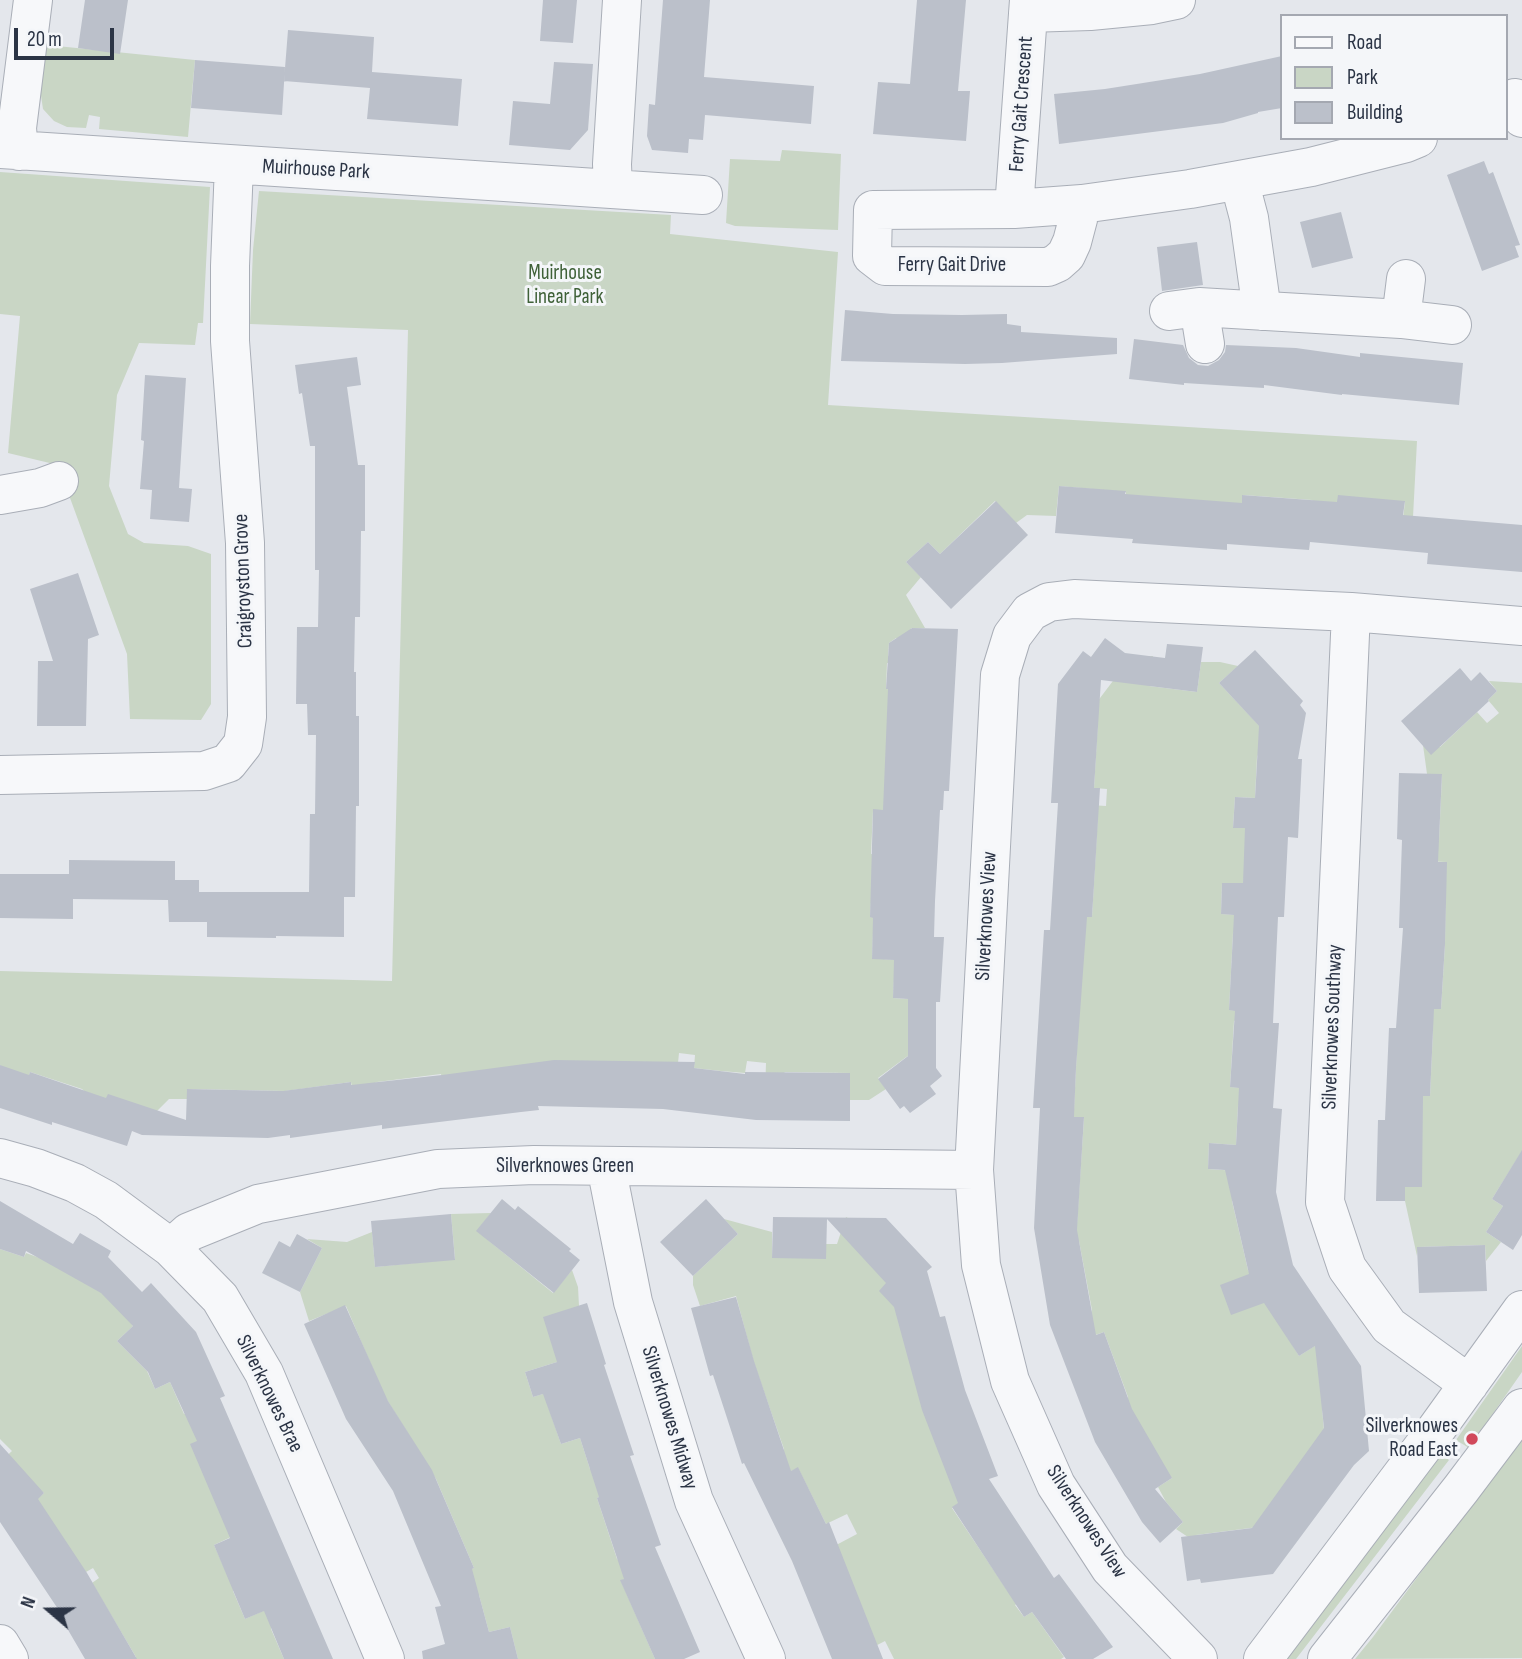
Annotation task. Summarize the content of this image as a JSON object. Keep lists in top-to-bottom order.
{
  "streets": {
    "street": [
      "Ferry Gait Crescent",
      "Muirhouse Park",
      "Ferry Gait Drive",
      "Craigroyston Grove",
      "Silverknowes View",
      "Silverknowes Southway",
      "Silverknowes Green",
      "Silverknowes Brae",
      "Silverknowes Midway"
    ]
  },
  "crossings": [
    ["Ferry Gait Crescent", "Ferry Gait Drive"],
    ["Muirhouse Park", "Craigroyston Grove"],
    ["Silverknowes View", "Silverknowes Southway"],
    ["Silverknowes View", "Silverknowes Green"],
    ["Silverknowes Green", "Silverknowes Brae"],
    ["Silverknowes Green", "Silverknowes Midway"]
  ],
  "parks": ["Muirhouse Linear Park"],
  "places": ["Silverknowes Road East"],
  "legend": ["Road", "Park", "Building"],
  "scale_bar": "20 m",
  "north": "left"
}
